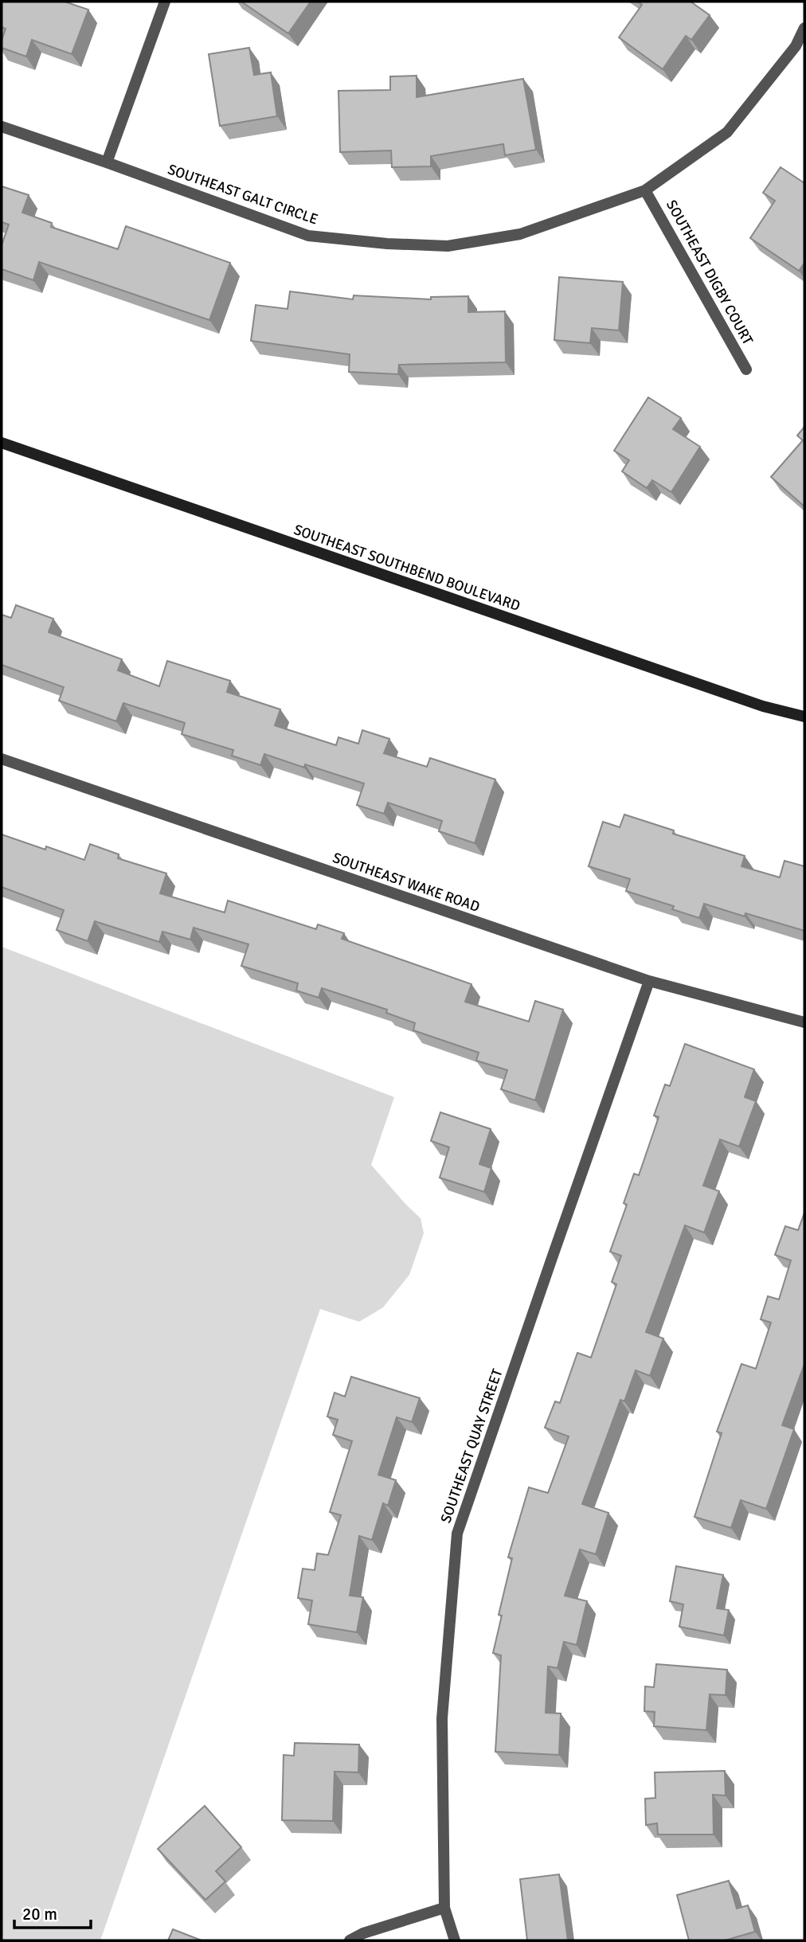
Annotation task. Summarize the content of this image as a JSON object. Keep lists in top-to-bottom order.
{
  "streets": {
    "street": [
      "SOUTHEAST GALT CIRCLE",
      "SOUTHEAST DIGBY COURT",
      "SOUTHEAST SOUTHBEND BOULEVARD",
      "SOUTHEAST WAKE ROAD",
      "SOUTHEAST QUAY STREET"
    ]
  },
  "crossings": [
    ["SOUTHEAST GALT CIRCLE", "SOUTHEAST DIGBY COURT"],
    ["SOUTHEAST WAKE ROAD", "SOUTHEAST QUAY STREET"]
  ],
  "scale_bar": "20 m"
}
